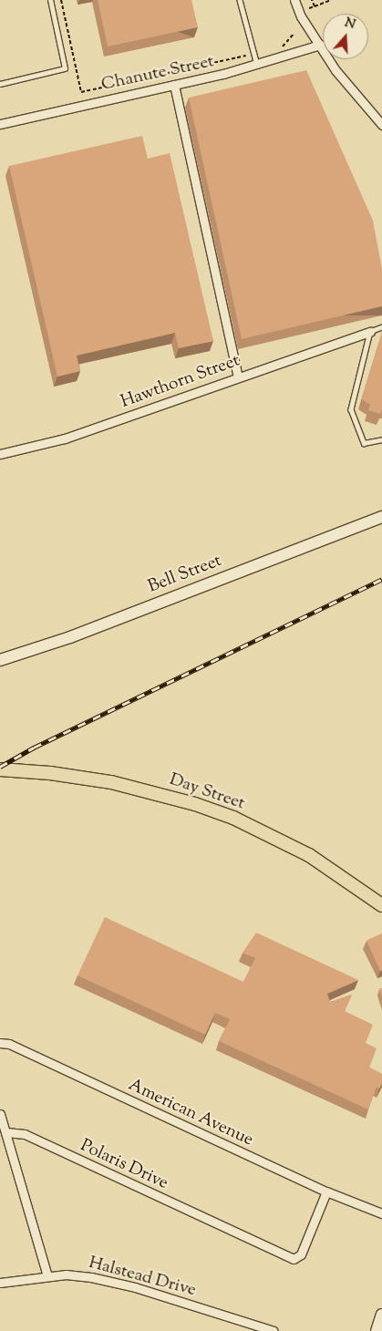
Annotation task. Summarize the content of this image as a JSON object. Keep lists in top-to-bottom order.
{
  "streets": {
    "main road": ["Bell Street", "Day Street"],
    "street": [
      "Chanute Street",
      "Hawthorn Street",
      "American Avenue",
      "Polaris Drive",
      "Halstead Drive"
    ]
  },
  "crossings": [
    ["American Avenue", "Polaris Drive"]
  ],
  "north": "top"
}
